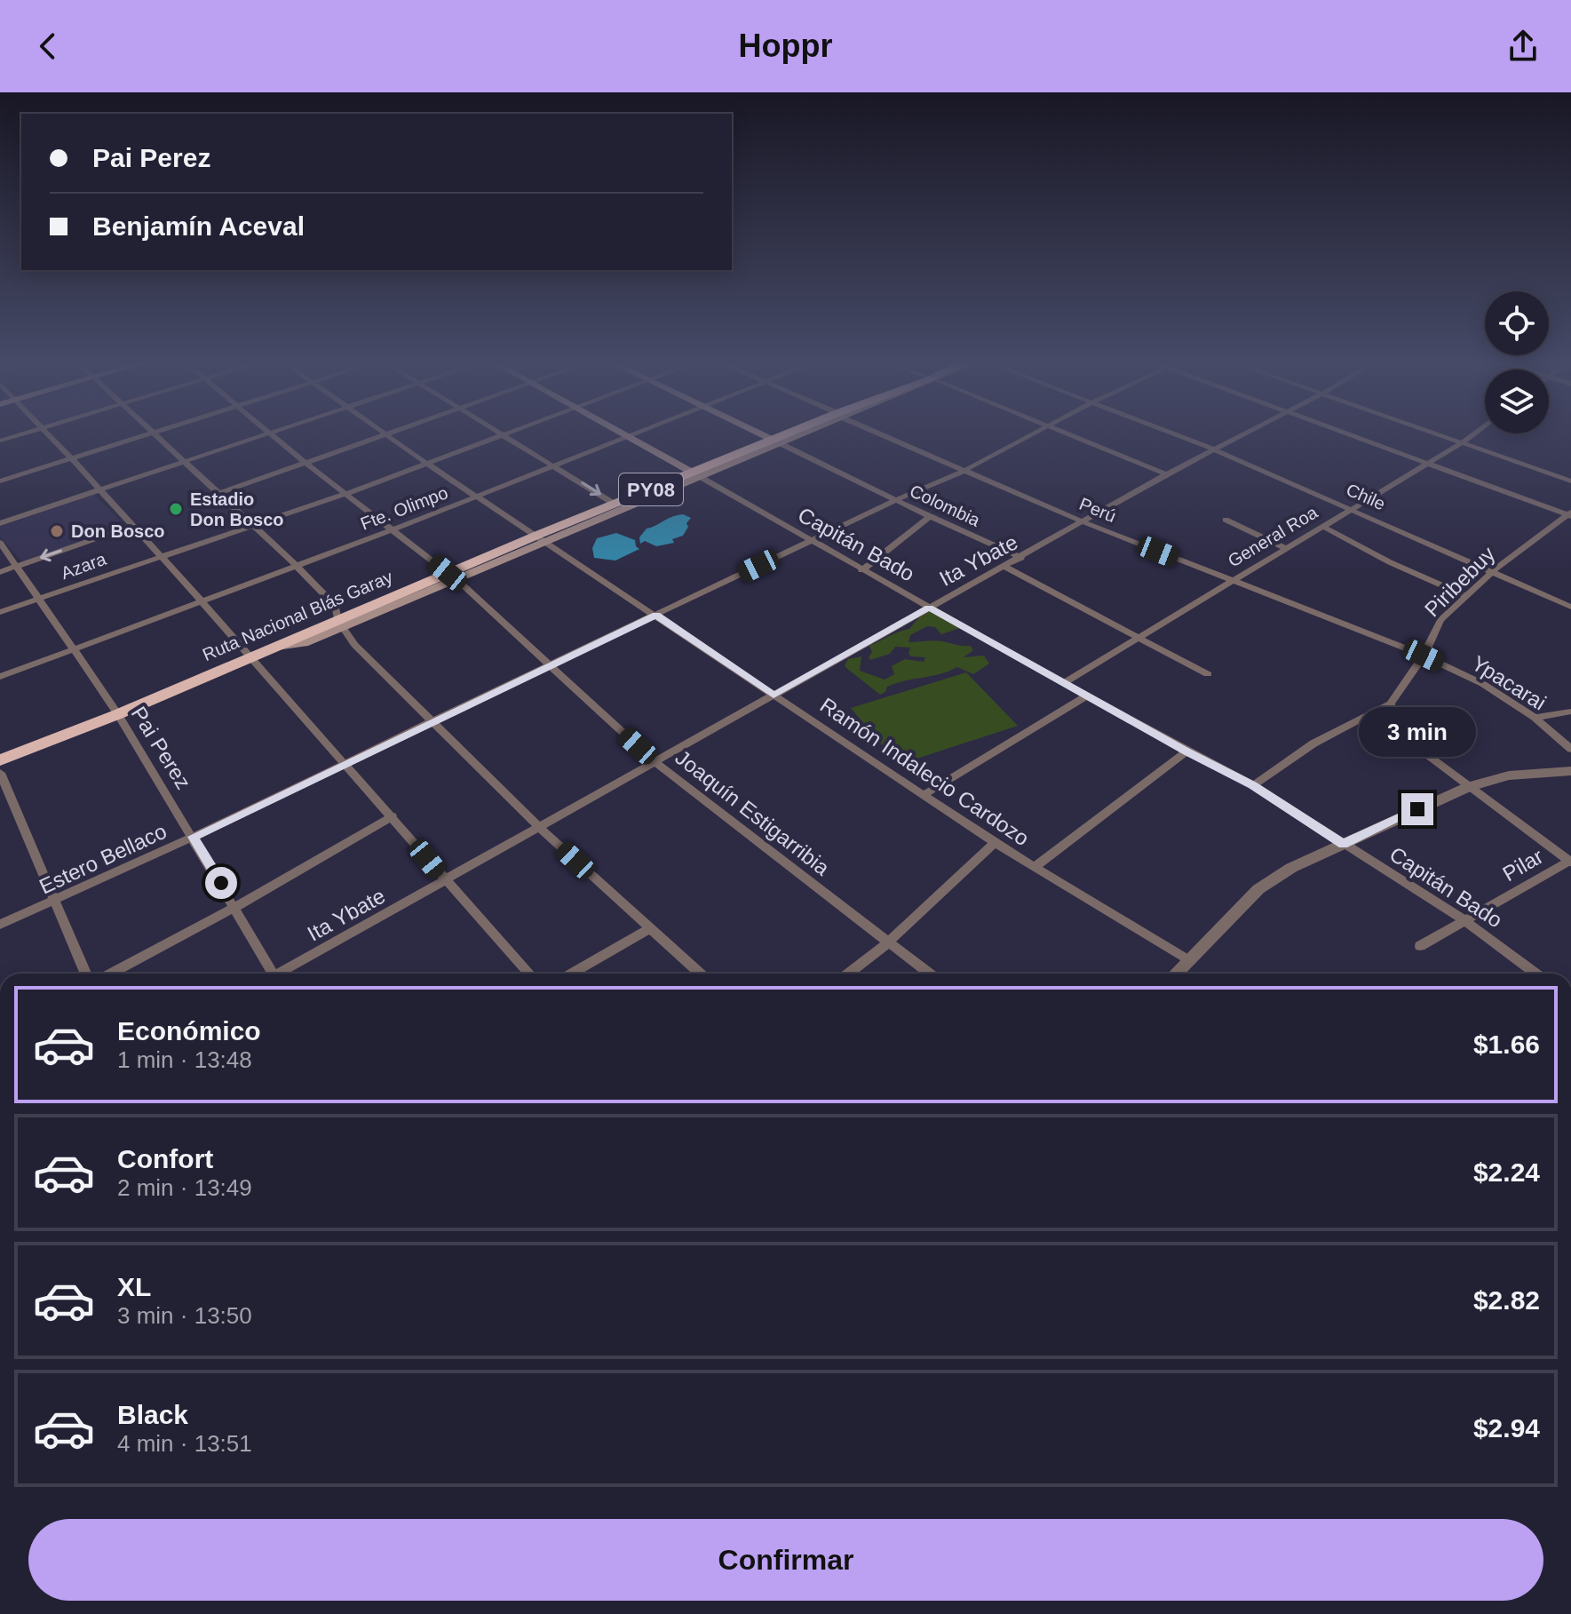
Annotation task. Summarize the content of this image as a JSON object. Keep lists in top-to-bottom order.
{
  "streets": {
    "highway": ["PY08", "Ruta Nacional Blás Garay"],
    "street": [
      "Chile",
      "Colombia",
      "Fte. Olimpo",
      "Perú",
      "General Roa",
      "Capitán Bado",
      "Ita Ybate",
      "Azara",
      "Piribebuy",
      "Ypacarai",
      "Pai Perez",
      "Ramón Indalecio Cardozo",
      "Joaquín Estigarribia",
      "Estero Bellaco",
      "Pilar"
    ]
  },
  "crossings": [
    ["Chile", "General Roa"],
    ["Chile", "Ita Ybate"],
    ["Chile", "Piribebuy"],
    ["Colombia", "Ita Ybate"],
    ["Colombia", "Ruta Nacional Blás Garay"],
    ["Colombia", "Estero Bellaco"],
    ["Fte. Olimpo", "Pai Perez"],
    ["Fte. Olimpo", "Ramón Indalecio Cardozo"],
    ["Fte. Olimpo", "Joaquín Estigarribia"],
    ["Perú", "General Roa"],
    ["Perú", "Ita Ybate"],
    ["Perú", "Piribebuy"],
    ["Perú", "Ypacarai"],
    ["Perú", "Estero Bellaco"],
    ["General Roa", "Capitán Bado"],
    ["Capitán Bado", "Ita Ybate"],
    ["Capitán Bado", "Piribebuy"],
    ["Capitán Bado", "Ruta Nacional Blás Garay"],
    ["Capitán Bado", "Estero Bellaco"],
    ["Capitán Bado", "Pilar"],
    ["Ita Ybate", "Ramón Indalecio Cardozo"],
    ["Ita Ybate", "Joaquín Estigarribia"],
    ["Azara", "Pai Perez"],
    ["Azara", "Ramón Indalecio Cardozo"],
    ["Azara", "Joaquín Estigarribia"],
    ["Piribebuy", "Ypacarai"],
    ["Ruta Nacional Blás Garay", "Pai Perez"],
    ["Ruta Nacional Blás Garay", "Ramón Indalecio Cardozo"],
    ["Ruta Nacional Blás Garay", "Joaquín Estigarribia"],
    ["Pai Perez", "Estero Bellaco"],
    ["Ramón Indalecio Cardozo", "Estero Bellaco"],
    ["Joaquín Estigarribia", "Estero Bellaco"]
  ],
  "places": ["Estadio Don Bosco", "Don Bosco"],
  "page": {
    "header": "Hoppr",
    "banner": ["Pai Perez", "Benjamín Aceval"],
    "bubble": "3 min",
    "list": [
      {
        "name": "Económico",
        "note": "1 min · 13:48",
        "value": "$1.66"
      },
      {
        "name": "Confort",
        "note": "2 min · 13:49",
        "value": "$2.24"
      },
      {
        "name": "XL",
        "note": "3 min · 13:50",
        "value": "$2.82"
      },
      {
        "name": "Black",
        "note": "4 min · 13:51",
        "value": "$2.94"
      }
    ],
    "buttons": "Confirmar"
  }
}
